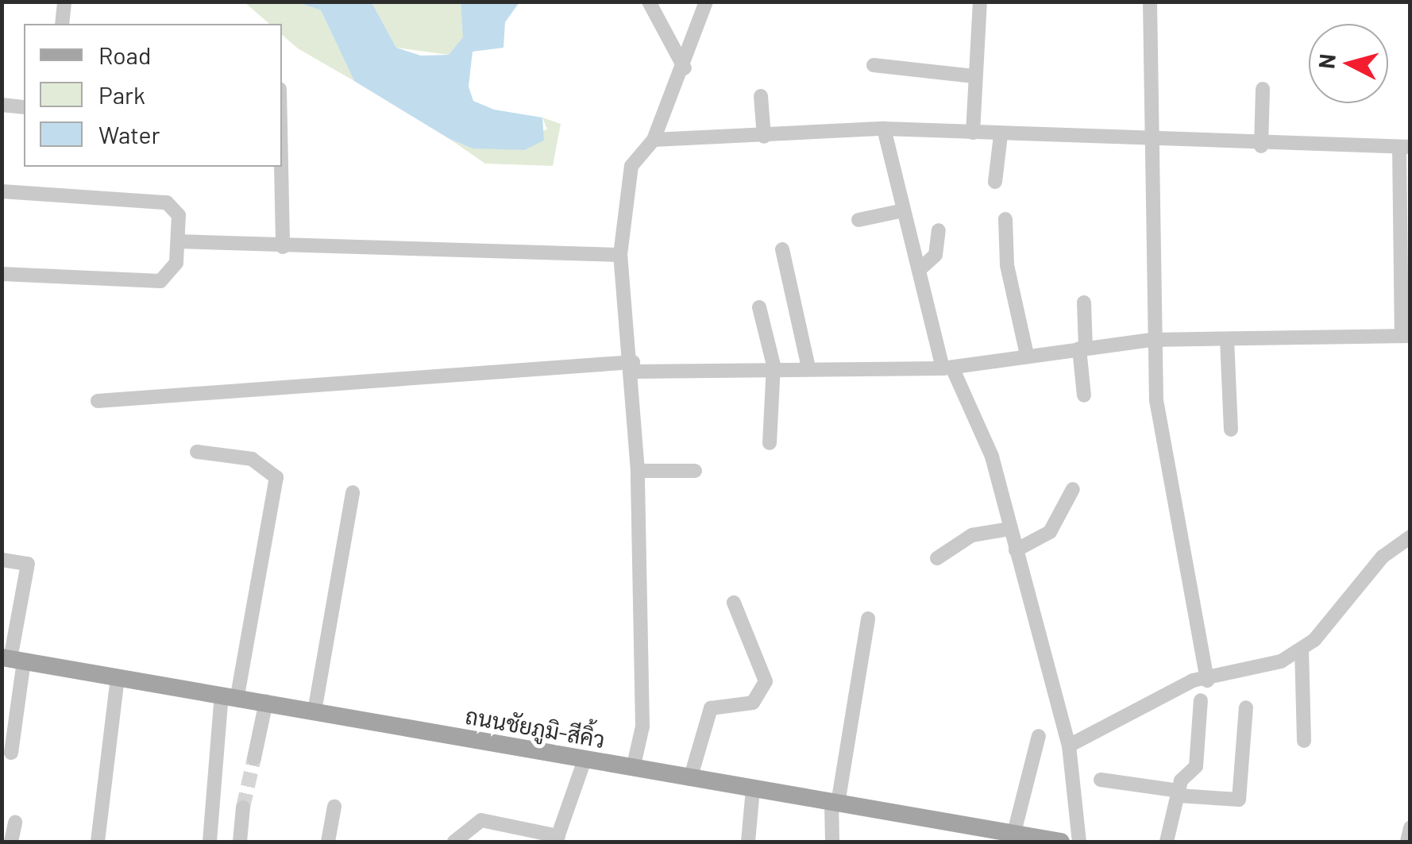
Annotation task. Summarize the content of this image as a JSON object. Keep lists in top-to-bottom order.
{
  "streets": {
    "main road": ["ถนนชัยภูมิ-สีคิ้ว"]
  },
  "legend": ["Road", "Park", "Water"],
  "north": "left"
}
